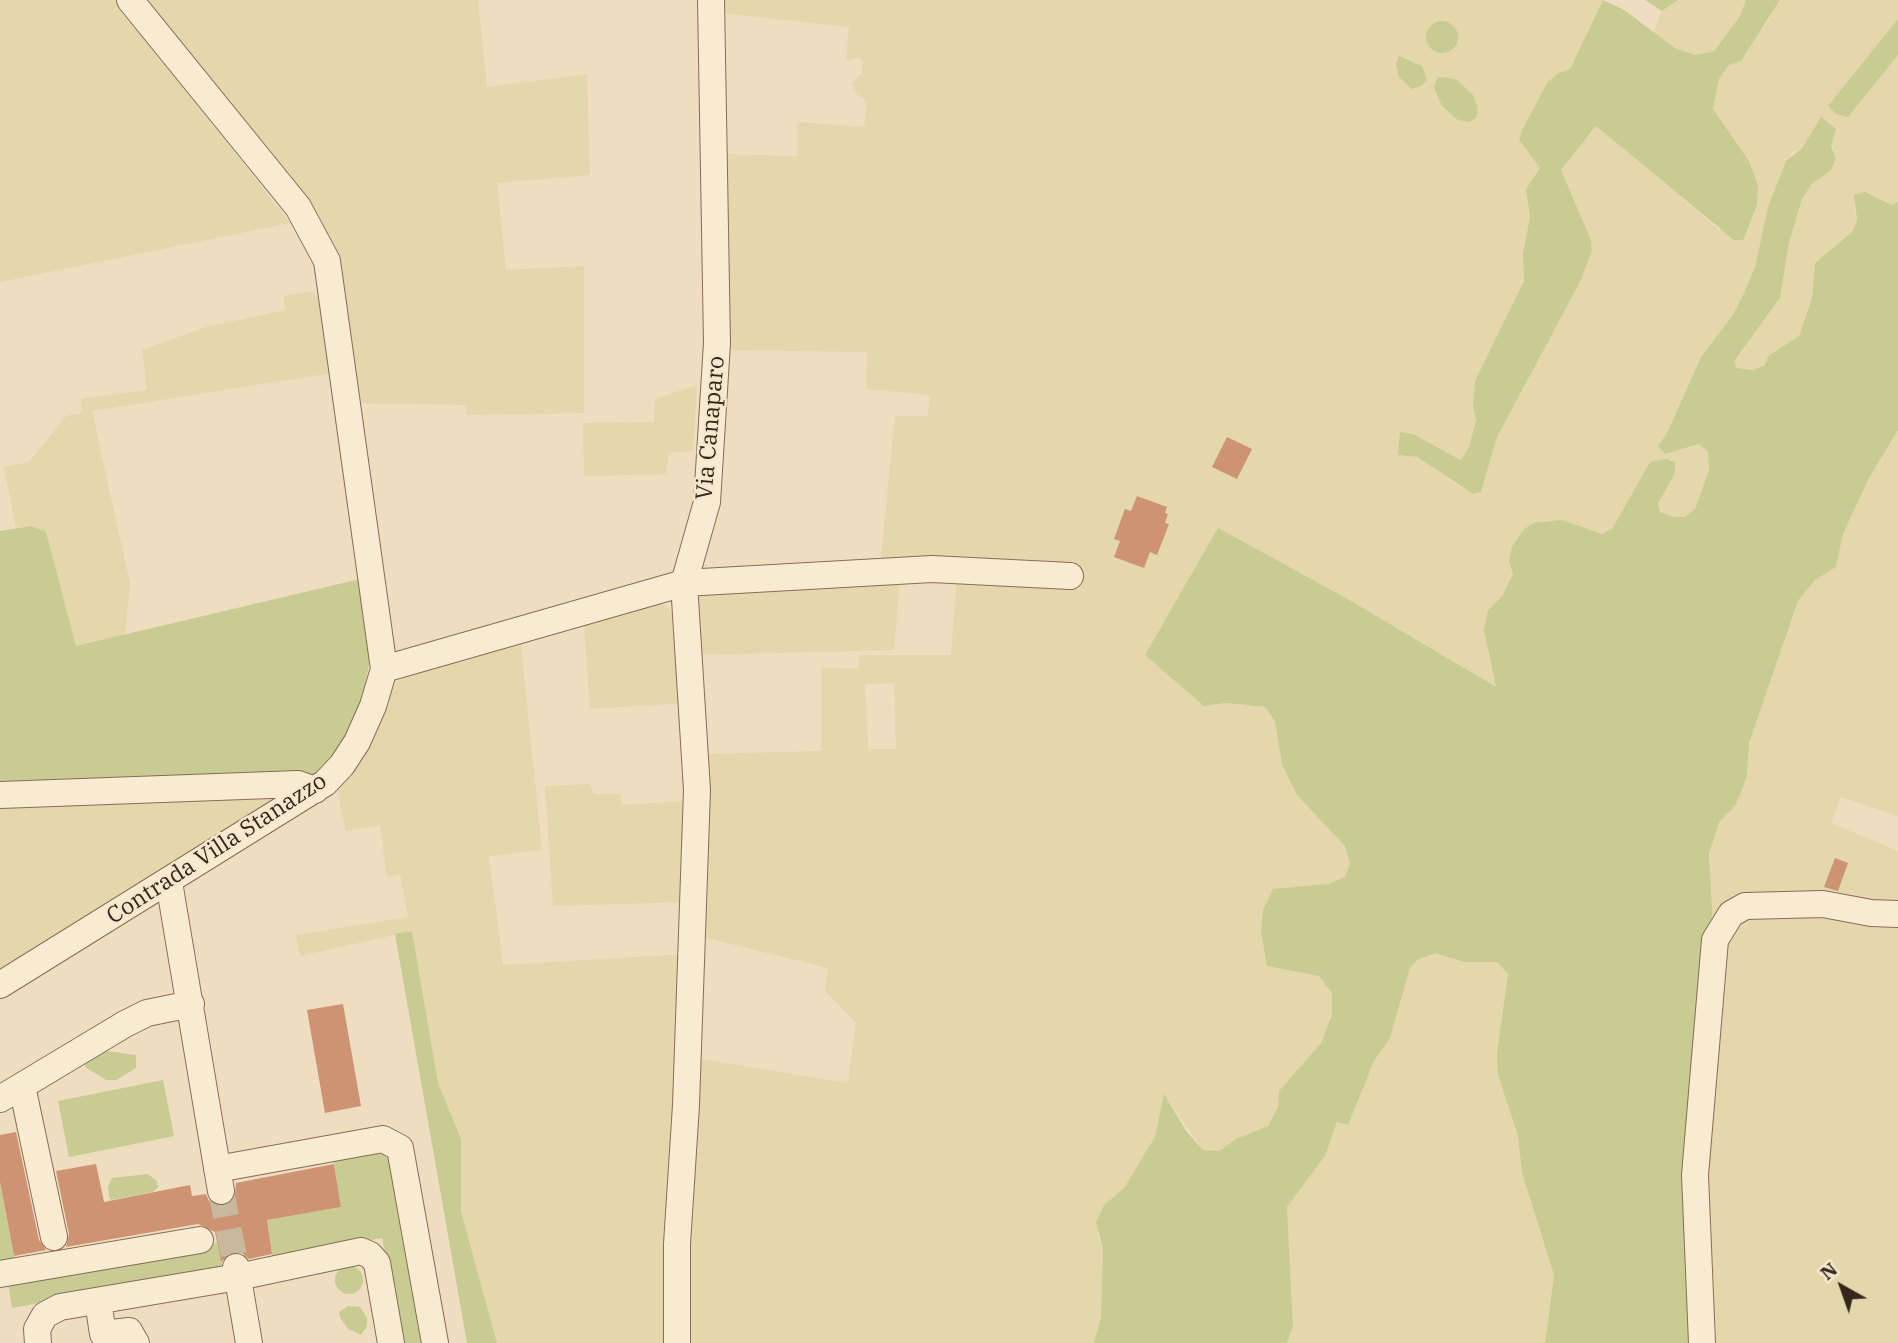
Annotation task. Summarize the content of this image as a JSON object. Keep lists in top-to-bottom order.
{
  "streets": {
    "street": ["Via Canaparo", "Contrada Villa Stanazzo"]
  },
  "north": "top left"
}
